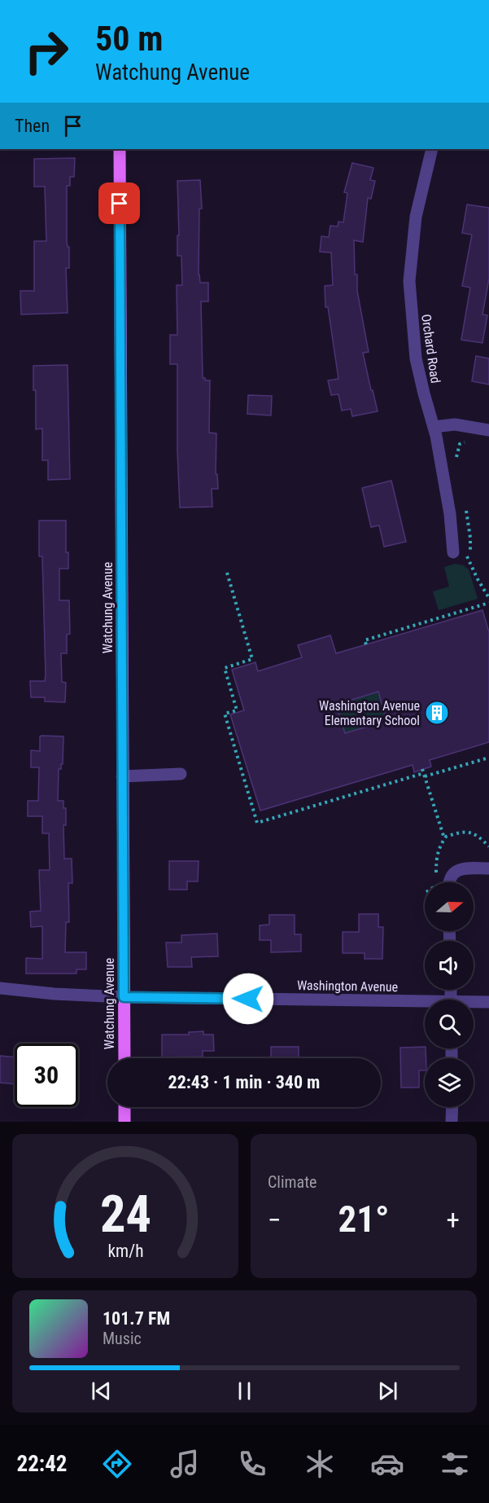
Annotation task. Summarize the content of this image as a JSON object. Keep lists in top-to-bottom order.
{
  "streets": {
    "main road": ["Watchung Avenue"],
    "street": ["Orchard Road", "Washington Avenue"]
  },
  "crossings": [
    ["Watchung Avenue", "Washington Avenue"]
  ],
  "places": {
    "building": ["Washington Avenue Elementary School"]
  },
  "north": "right",
  "page": {
    "turn": ["50 m", "Watchung Avenue"],
    "then": "Then",
    "limit": "30",
    "trip": "22:43 · 1 min · 340 m",
    "tile": "Climate",
    "heat": ["−", "21°", "+"],
    "song": ["101.7 FM", "Music"],
    "tabs": "22:42",
    "gauge": ["24", "km/h"]
  }
}
